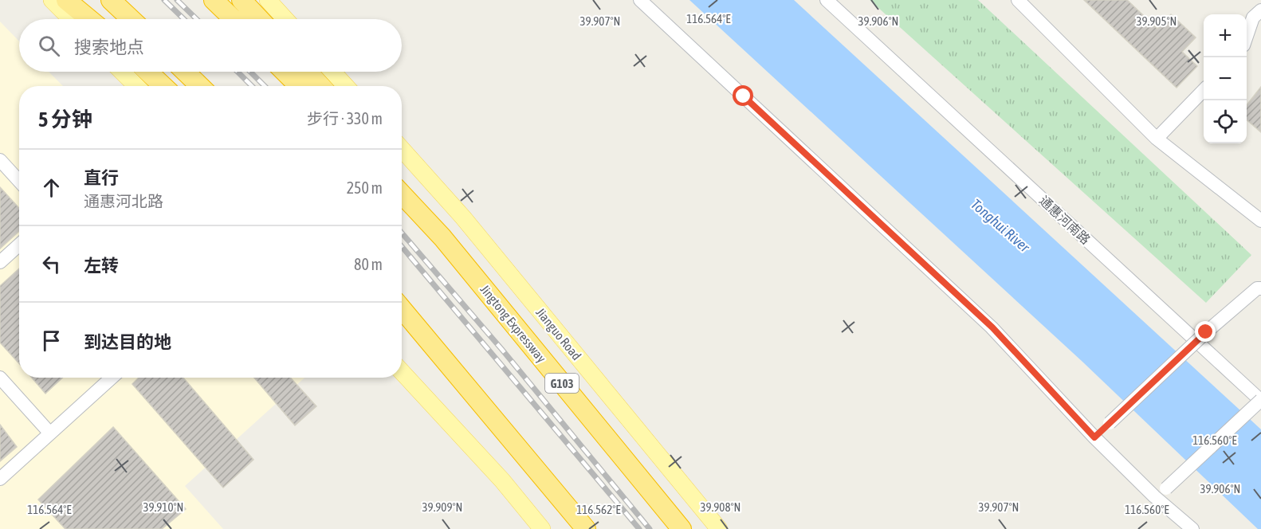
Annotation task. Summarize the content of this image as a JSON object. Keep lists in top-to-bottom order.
{
  "streets": {
    "highway": ["Jingtong Expressway", "G103"],
    "main road": ["Jianguo Road"],
    "street": ["通惠河南路"]
  },
  "water": ["Tonghui River"],
  "page": {
    "map_buttons": ["+", "−"],
    "search": "搜索地点",
    "heading": ["5 分钟", "步行 · 330 m"],
    "list": [
      ["直行", "通惠河北路", "250 m"],
      ["左转", "80 m"],
      "到达目的地"
    ]
  },
  "coordinates": [
    "116.564°E",
    "39.907°N",
    "39.906°N",
    "39.905°N",
    "116.560°E",
    "39.910°N",
    "39.909°N",
    "39.908°N",
    "116.562°E"
  ]
}
